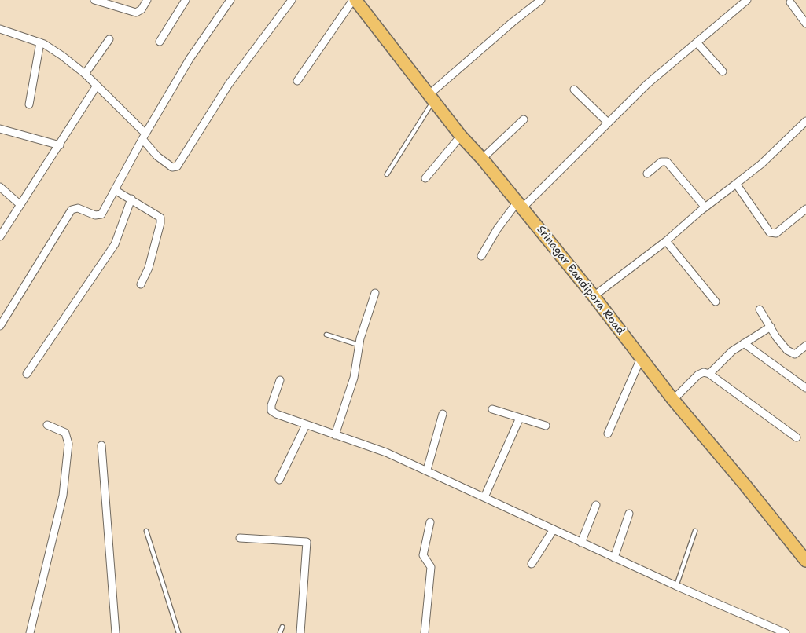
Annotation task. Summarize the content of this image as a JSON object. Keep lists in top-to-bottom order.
{
  "streets": {
    "highway": ["Srinagar Bandipora Road"]
  }
}
